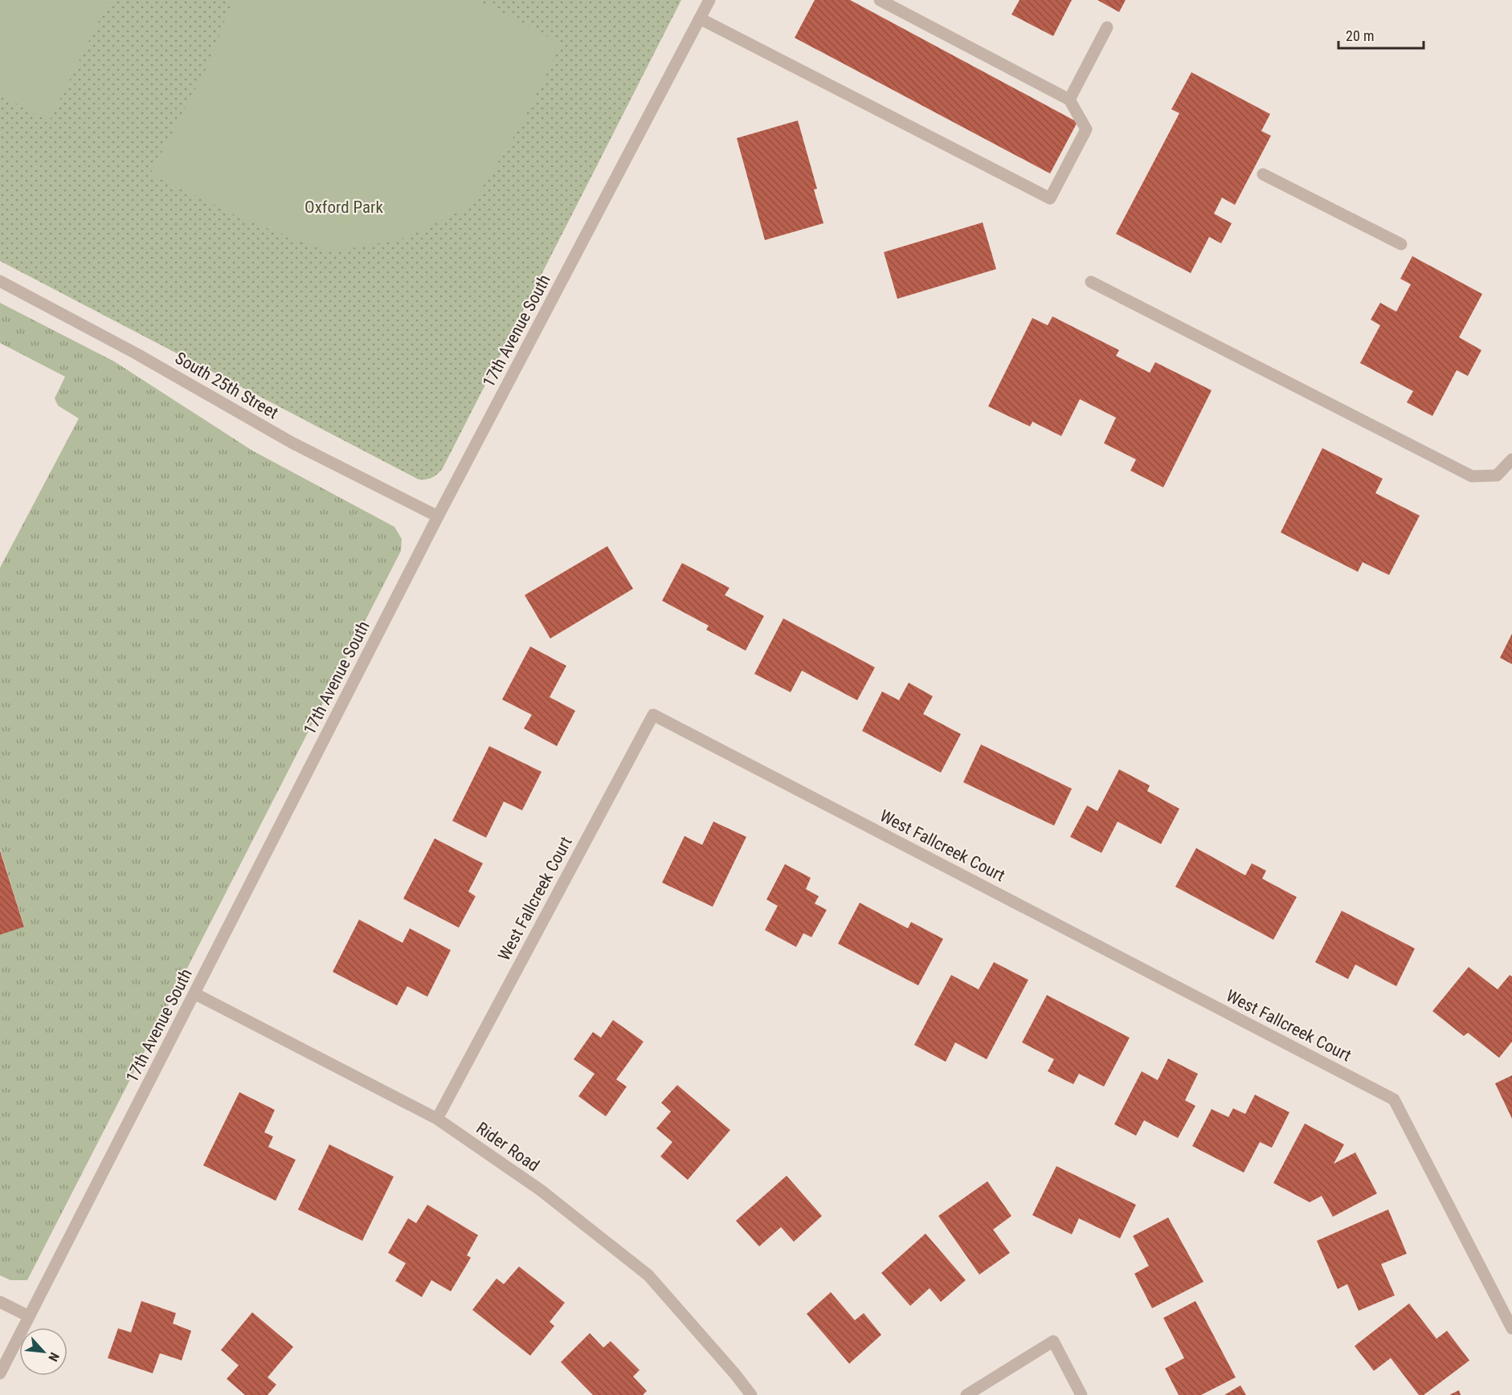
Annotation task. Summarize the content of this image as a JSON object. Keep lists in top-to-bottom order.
{
  "streets": {
    "street": [
      "17th Avenue South",
      "South 25th Street",
      "West Fallcreek Court",
      "Rider Road"
    ]
  },
  "crossings": [
    ["17th Avenue South", "South 25th Street"],
    ["17th Avenue South", "Rider Road"],
    ["West Fallcreek Court", "Rider Road"]
  ],
  "parks": ["Oxford Park"],
  "scale_bar": "20 m",
  "north": "bottom right"
}
